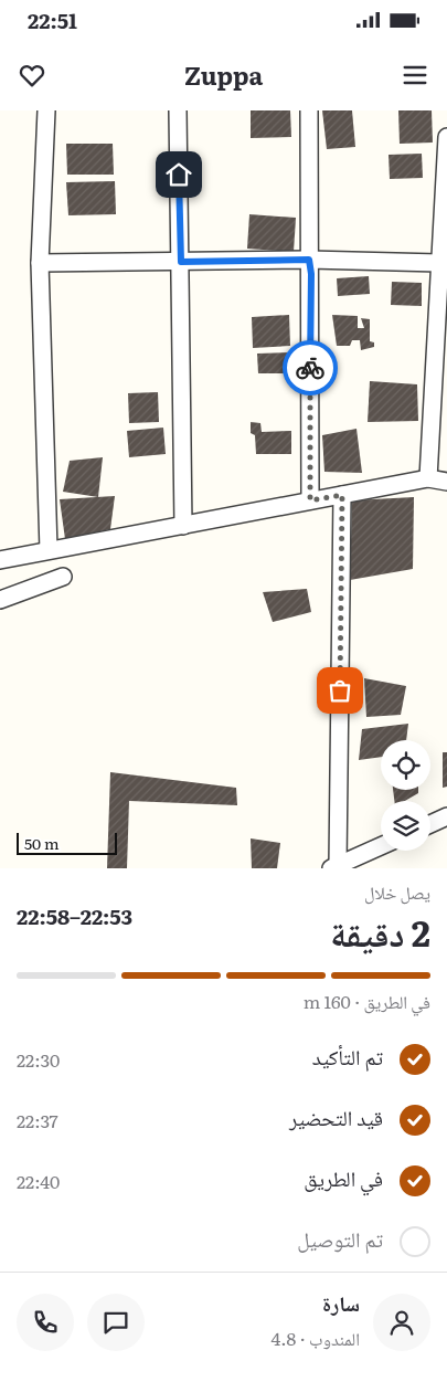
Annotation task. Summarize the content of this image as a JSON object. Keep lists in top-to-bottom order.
{
  "scale_bar": "50 m",
  "page": {
    "status": "22:51",
    "header": "Zuppa",
    "scale": "50 m",
    "heading": ["2 دقيقة", "يصل خلال", "22:53–22:58"],
    "panel": ["سارة", "المندوب · 4.8"],
    "bar": "في الطريق · 160 m",
    "list": [
      ["تم التأكيد", "22:30"],
      ["قيد التحضير", "22:37"],
      ["في الطريق", "22:40"],
      "تم التوصيل"
    ]
  }
}
